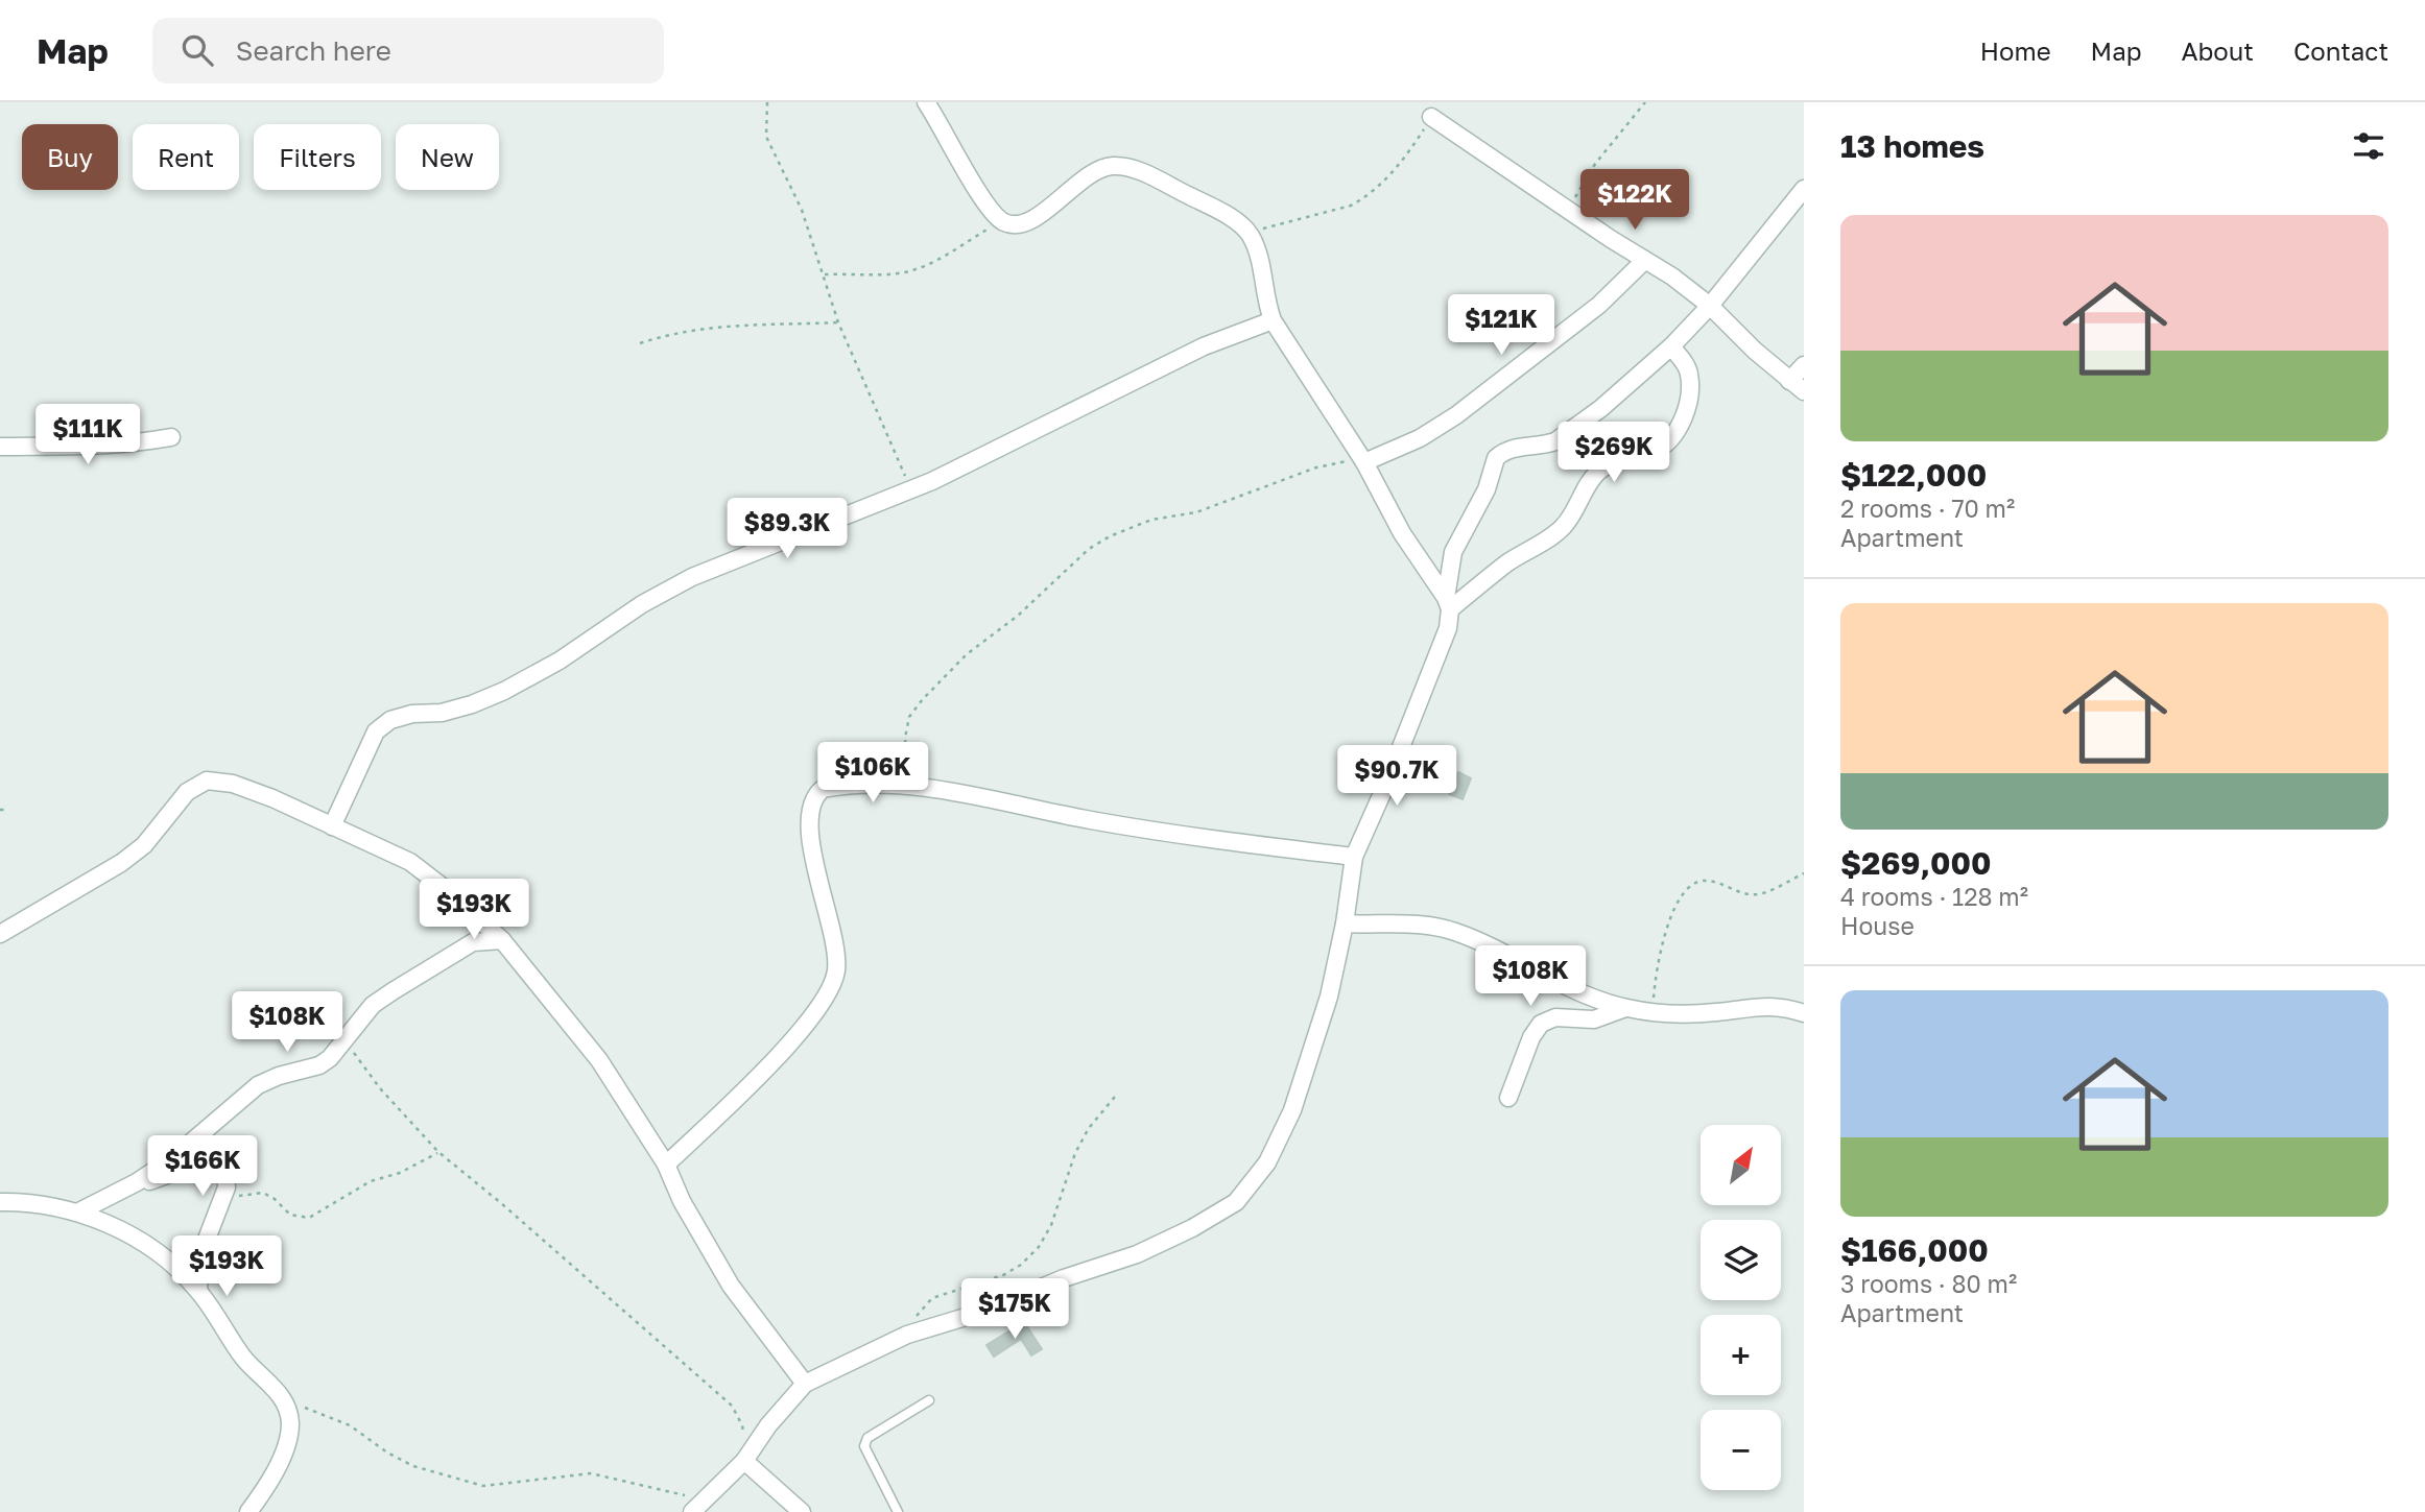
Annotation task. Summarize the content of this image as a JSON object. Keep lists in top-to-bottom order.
{
  "north": "top right",
  "page": {
    "header": "Map",
    "search": "Search here",
    "nav": [
      "Home",
      "Map",
      "About",
      "Contact"
    ],
    "heading": "13 homes",
    "chip": [
      "Buy",
      "Rent",
      "Filters",
      "New"
    ],
    "price": [
      "$122K",
      "$121K",
      "$111K",
      "$269K",
      "$89.3K",
      "$106K",
      "$90.7K",
      "$193K",
      "$108K",
      "$108K",
      "$166K",
      "$193K",
      "$175K"
    ],
    "list": [
      {
        "name": "$122,000",
        "note": "2 rooms · 70 m² · Apartment"
      },
      {
        "name": "$269,000",
        "note": "4 rooms · 128 m² · House"
      },
      {
        "name": "$166,000",
        "note": "3 rooms · 80 m² · Apartment"
      }
    ],
    "map_buttons": ["+", "−"]
  }
}
